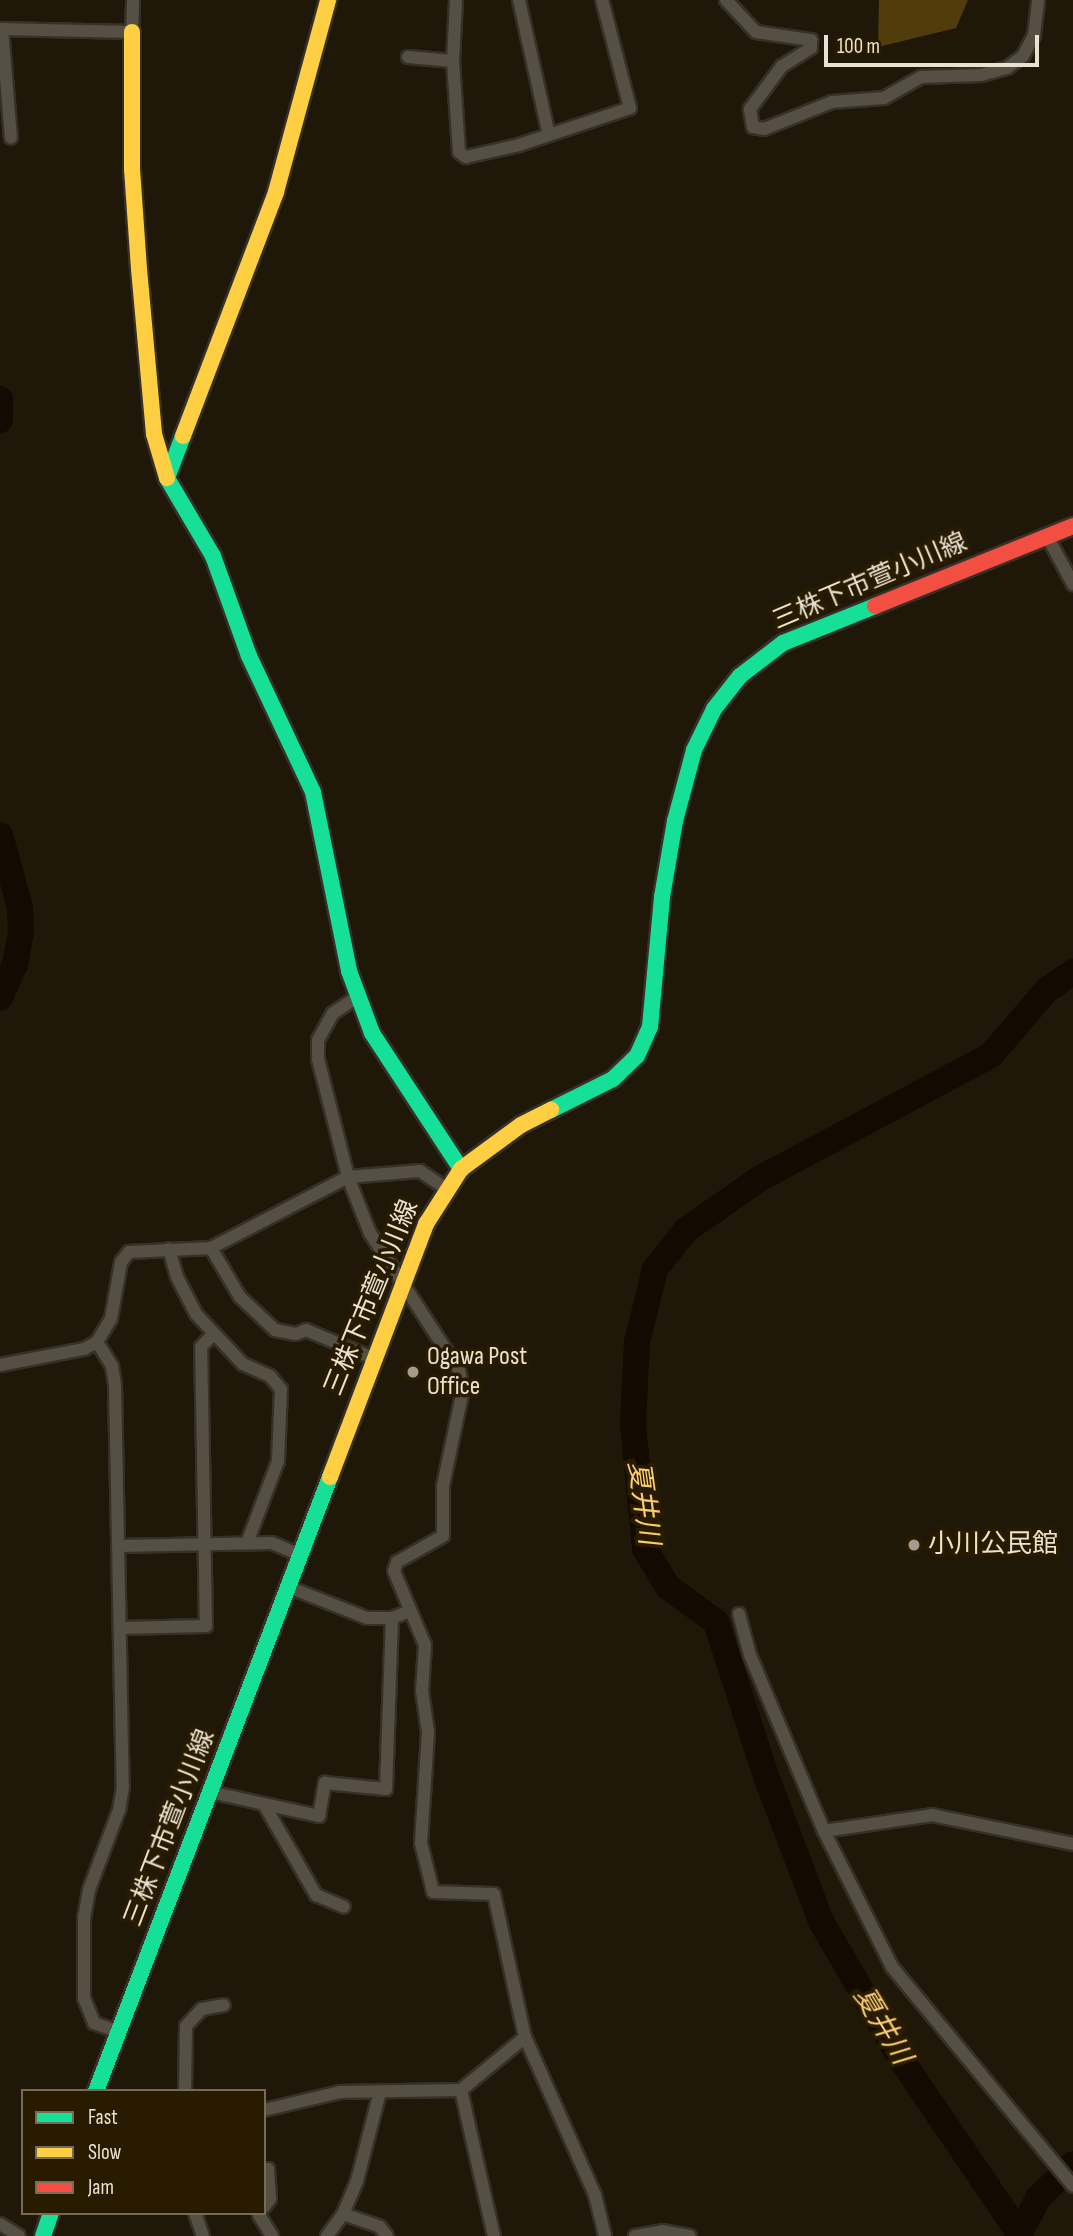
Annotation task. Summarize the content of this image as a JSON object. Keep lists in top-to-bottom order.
{
  "streets": {
    "main road": ["三株下市萱小川線"]
  },
  "water": ["夏井川"],
  "places": ["Ogawa Post Office", "小川公民館"],
  "legend": ["Fast", "Slow", "Jam"],
  "scale_bar": "100 m"
}
